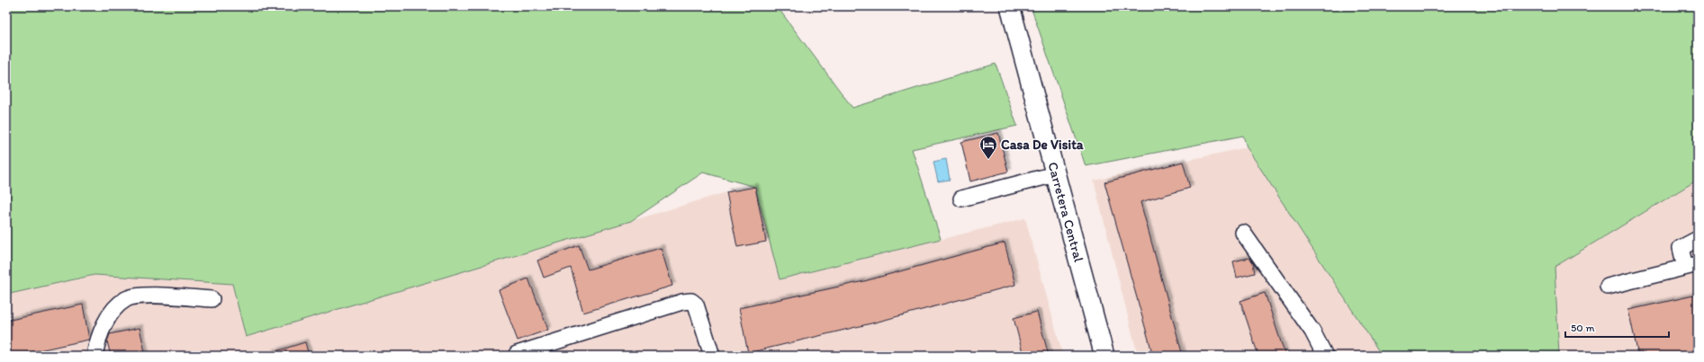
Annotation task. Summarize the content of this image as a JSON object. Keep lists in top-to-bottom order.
{
  "streets": {
    "main road": ["Carretera Central"]
  },
  "places": {
    "hotel": ["Casa De Visita"]
  },
  "scale_bar": "50 m"
}
